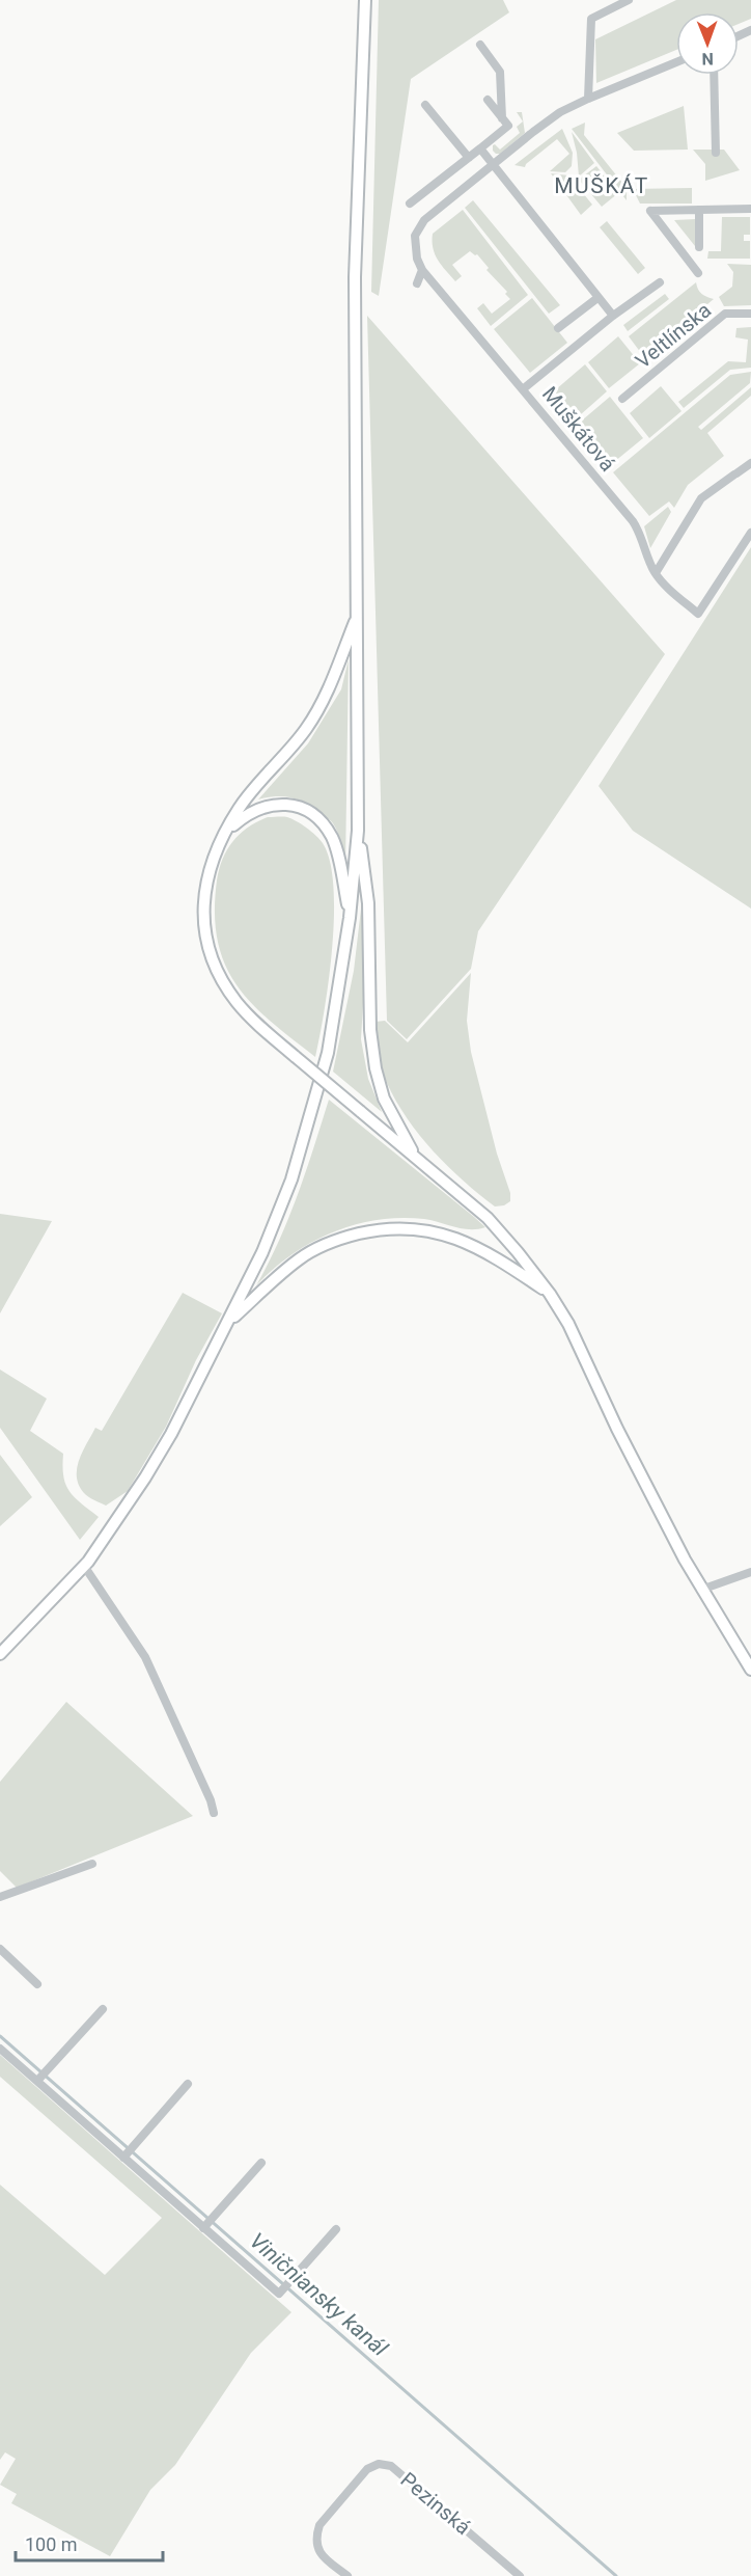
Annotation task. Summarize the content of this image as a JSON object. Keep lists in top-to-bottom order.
{
  "streets": {
    "street": ["Veltlínska", "Muškátová", "Pezinská"]
  },
  "districts": ["MUŠKÁT"],
  "water": ["Viničniansky kanál"],
  "scale_bar": "100 m",
  "north": "bottom"
}
